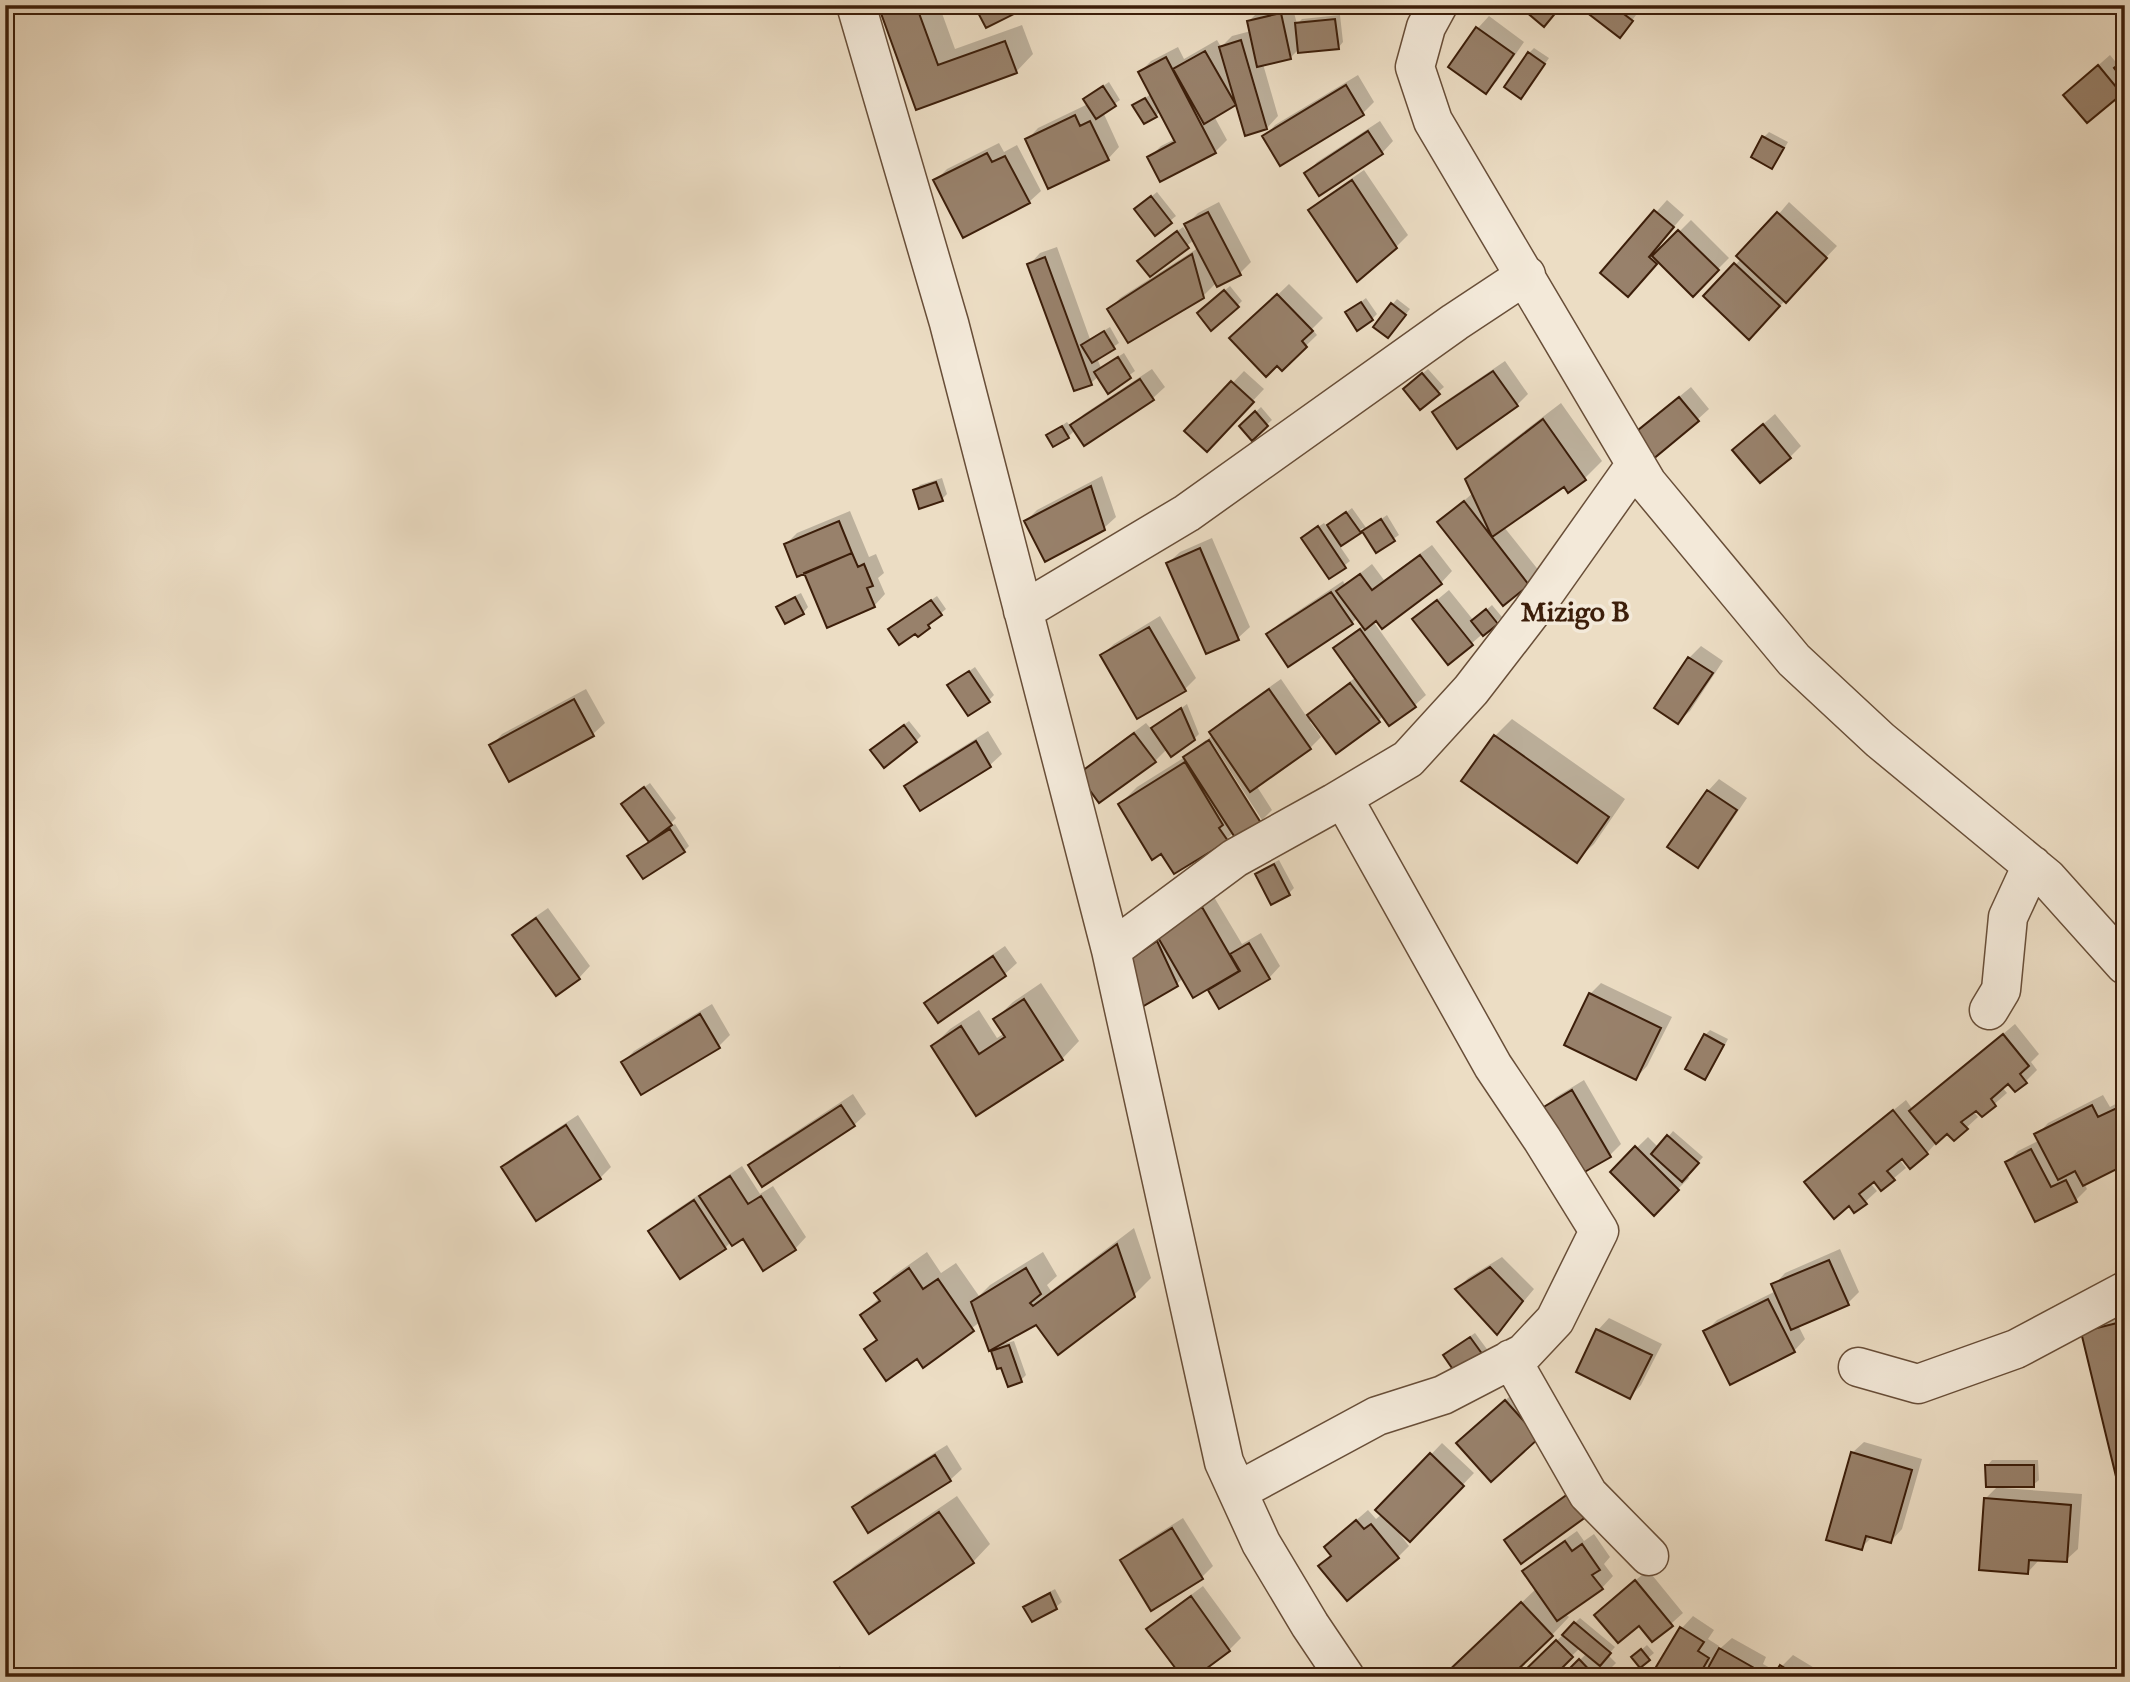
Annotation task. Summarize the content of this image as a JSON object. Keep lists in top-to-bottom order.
{
  "districts": ["Mizigo B"]
}
